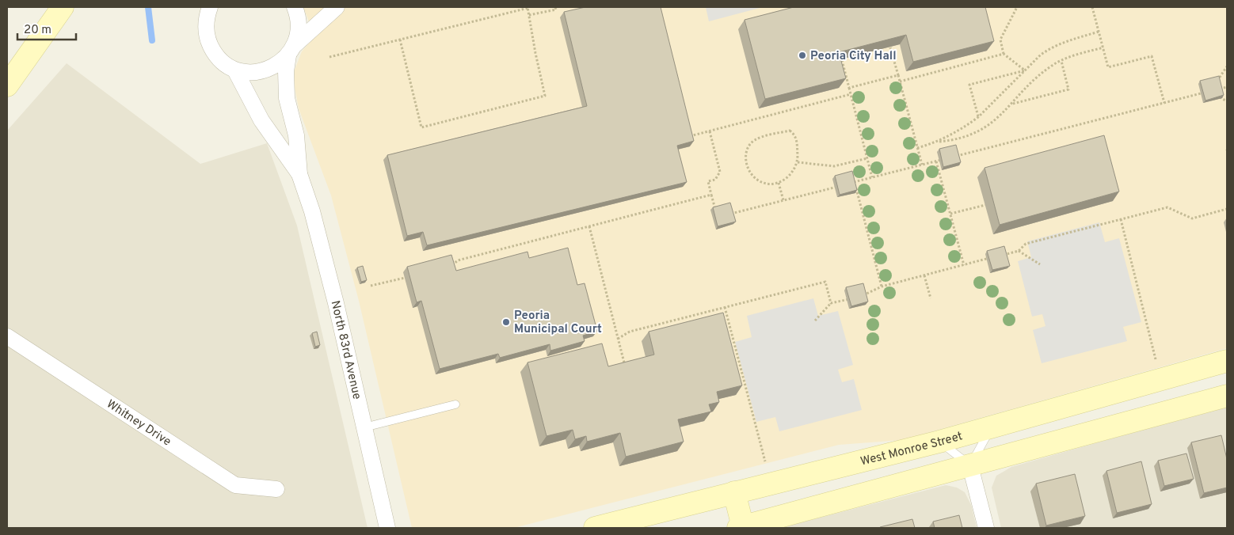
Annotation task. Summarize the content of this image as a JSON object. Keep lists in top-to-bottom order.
{
  "streets": {
    "street": ["North 83rd Avenue", "Whitney Drive", "West Monroe Street"]
  },
  "places": ["Peoria City Hall", "Peoria Municipal Court"],
  "scale_bar": "20 m"
}
